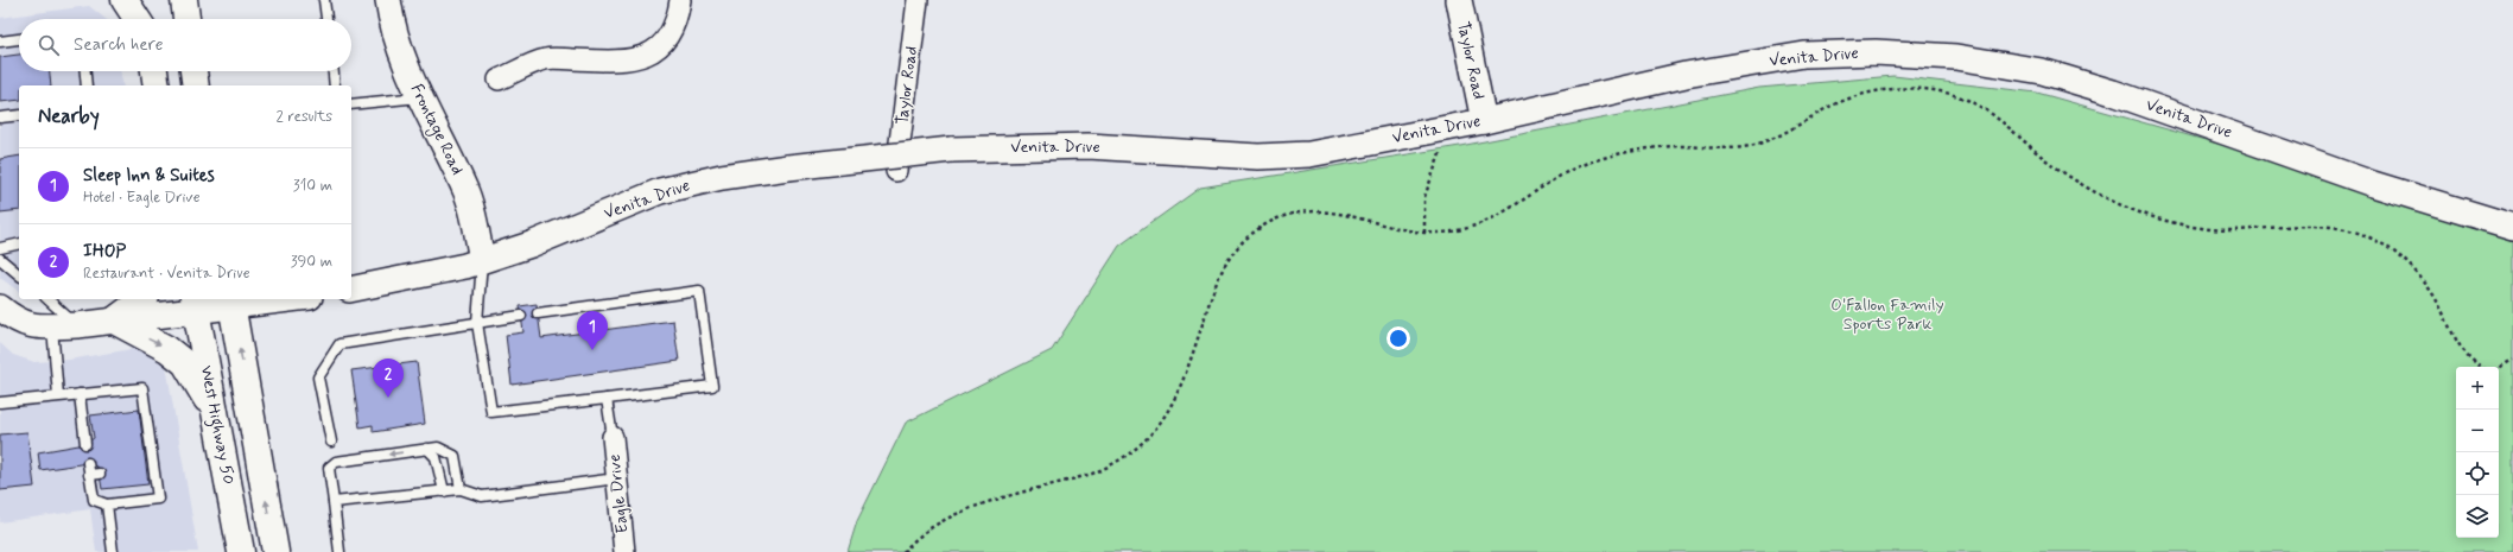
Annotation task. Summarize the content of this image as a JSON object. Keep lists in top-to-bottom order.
{
  "streets": {
    "main road": ["West Highway 50"],
    "street": [
      "Venita Drive",
      "Taylor Road",
      "Frontage Road",
      "Eagle Drive"
    ]
  },
  "crossings": [
    ["Venita Drive", "Taylor Road"],
    ["Venita Drive", "Frontage Road"]
  ],
  "parks": ["O'Fallon Family Sports Park"],
  "page": {
    "search": "Search here",
    "heading": ["Nearby", "2 results"],
    "list": [
      {
        "mark": "1",
        "name": "Sleep Inn & Suites",
        "note": "Hotel · Eagle Drive",
        "value": "310 m"
      },
      {
        "mark": "2",
        "name": "IHOP",
        "note": "Restaurant · Venita Drive",
        "value": "390 m"
      }
    ],
    "pins": ["1", "2"],
    "map_buttons": ["+", "−"]
  }
}
